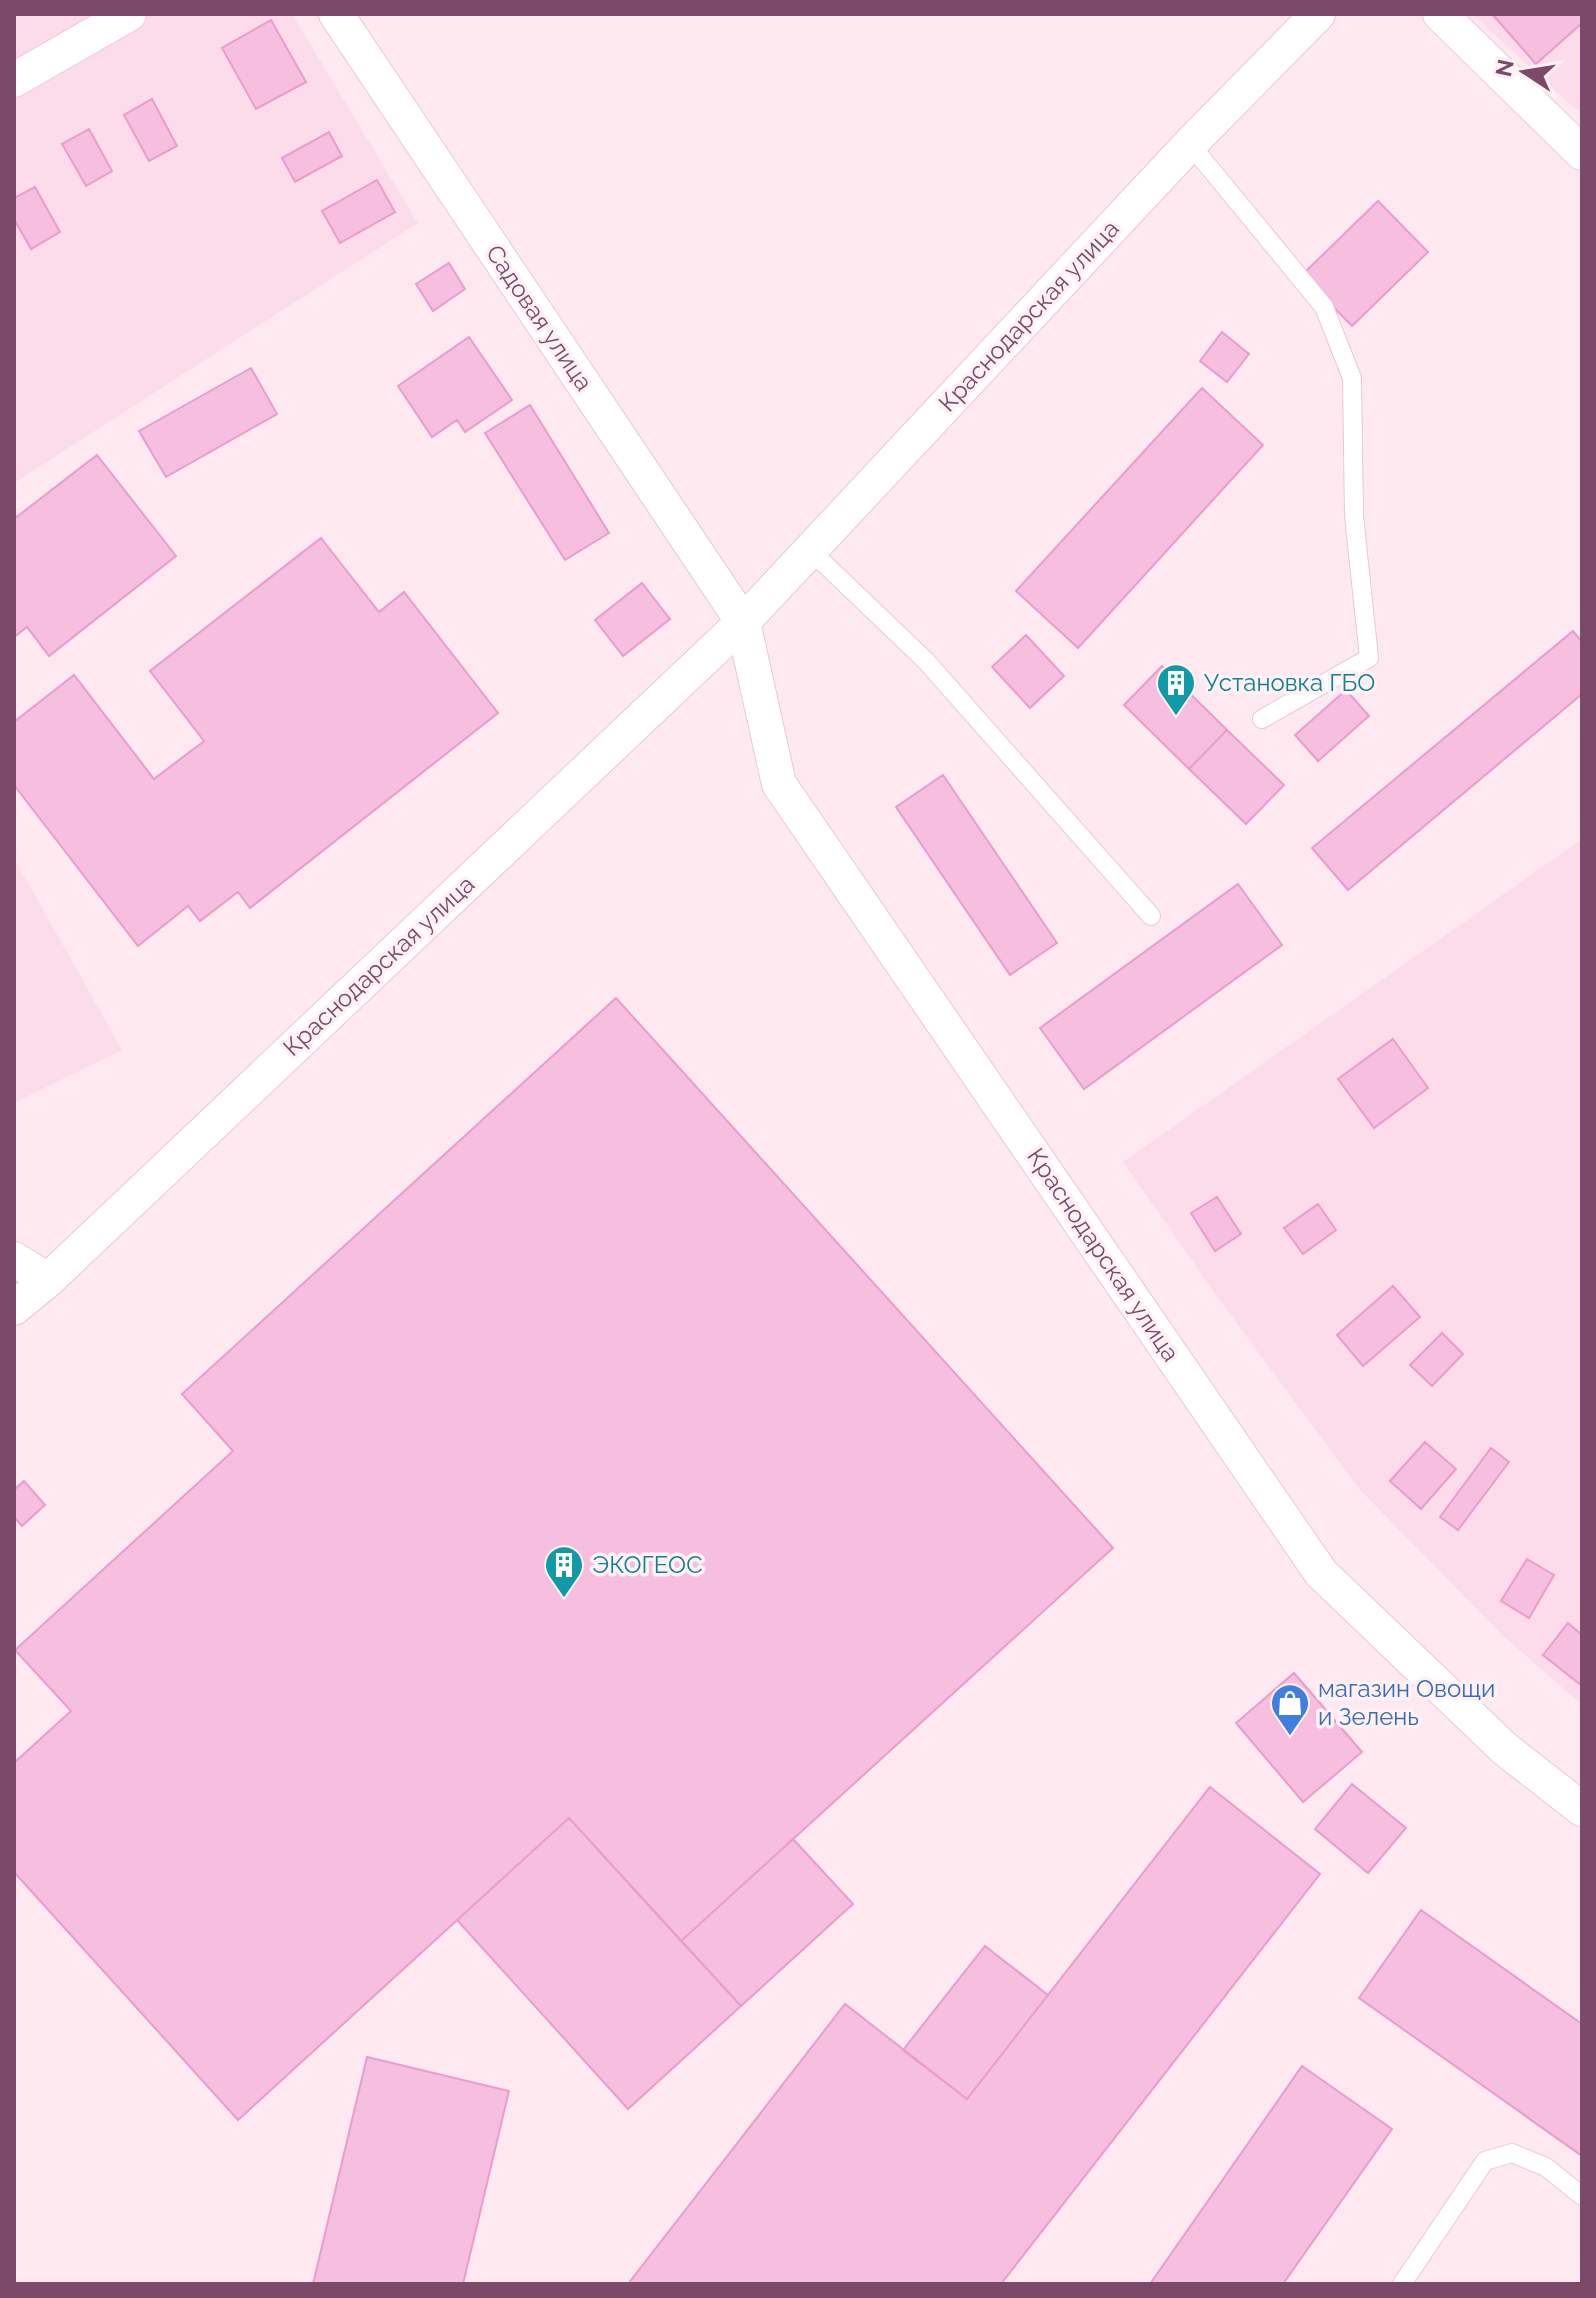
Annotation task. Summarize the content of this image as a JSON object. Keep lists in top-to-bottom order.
{
  "streets": {
    "street": ["Краснодарская улица", "Садовая улица"]
  },
  "crossings": [
    ["Краснодарская улица", "Садовая улица"]
  ],
  "places": {
    "building": ["Установка ГБО", "ЭКОГЕОС"],
    "shop": ["магазин Овощи и Зелень"]
  },
  "north": "left"
}
